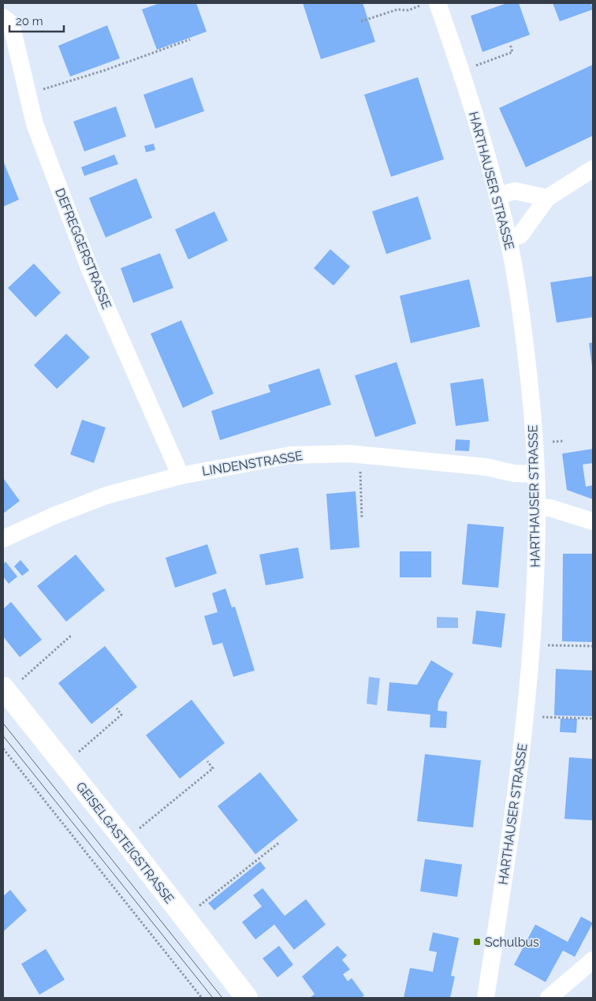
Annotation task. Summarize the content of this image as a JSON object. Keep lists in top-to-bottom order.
{
  "streets": {
    "main road": ["GEISELGASTEIGSTRASSE"],
    "street": ["HARTHAUSER STRASSE", "DEFREGGERSTRASSE", "LINDENSTRASSE"]
  },
  "crossings": [
    ["HARTHAUSER STRASSE", "LINDENSTRASSE"],
    ["DEFREGGERSTRASSE", "LINDENSTRASSE"]
  ],
  "places": {
    "transit": ["Schulbus"]
  },
  "scale_bar": "20 m"
}
